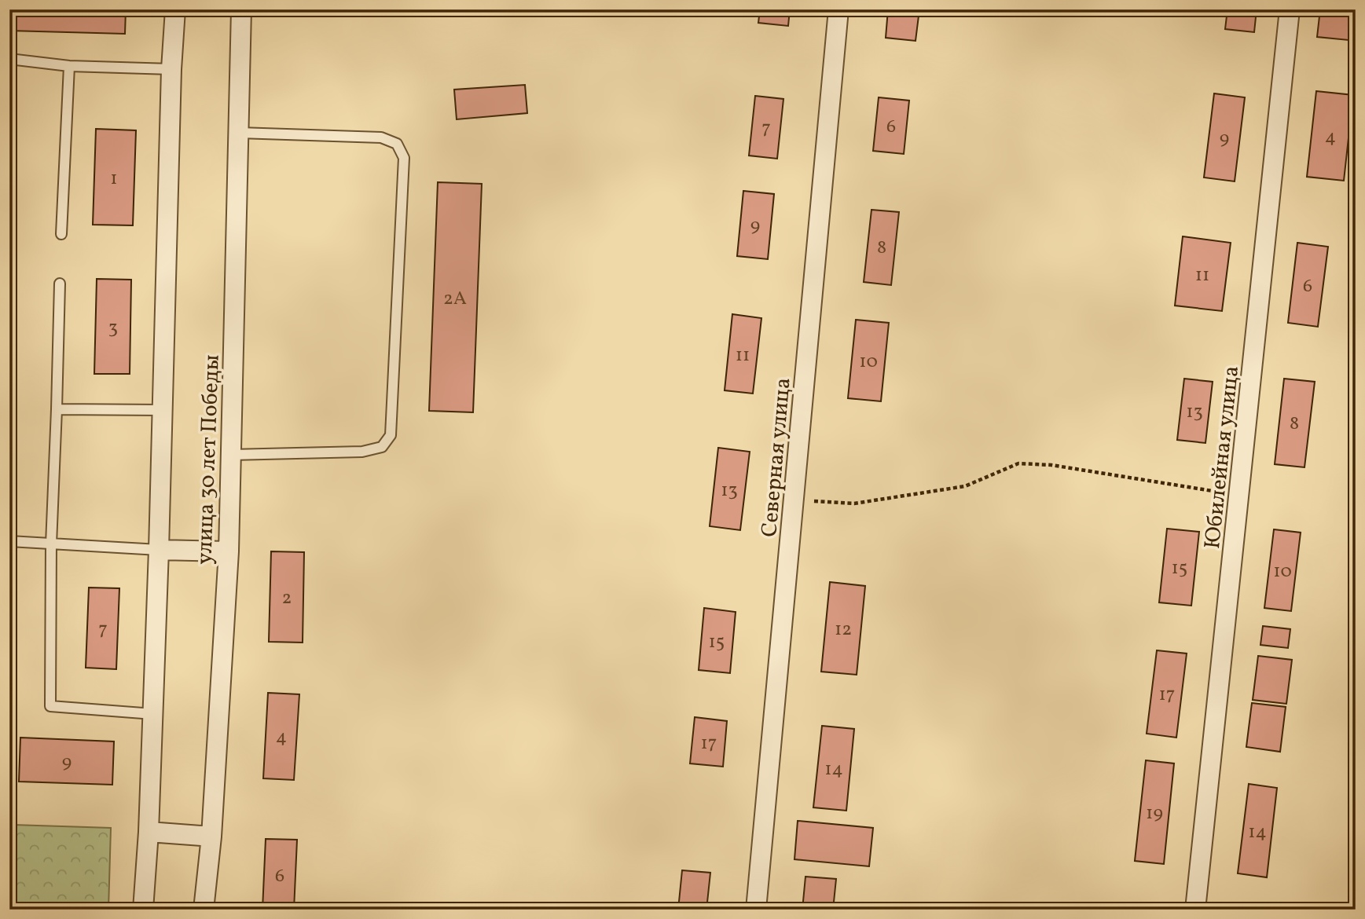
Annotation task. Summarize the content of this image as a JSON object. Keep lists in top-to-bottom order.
{
  "streets": {
    "street": ["Северная улица", "Юбилейная улица", "улица 30 лет Победы"]
  },
  "house_numbers": [
    "6",
    "7",
    "4",
    "9",
    "1",
    "9",
    "8",
    "11",
    "6",
    "2А",
    "3",
    "11",
    "10",
    "13",
    "8",
    "13",
    "15",
    "10",
    "2",
    "7",
    "12",
    "15",
    "17",
    "4",
    "17",
    "9",
    "14",
    "19",
    "14",
    "6"
  ]
}
